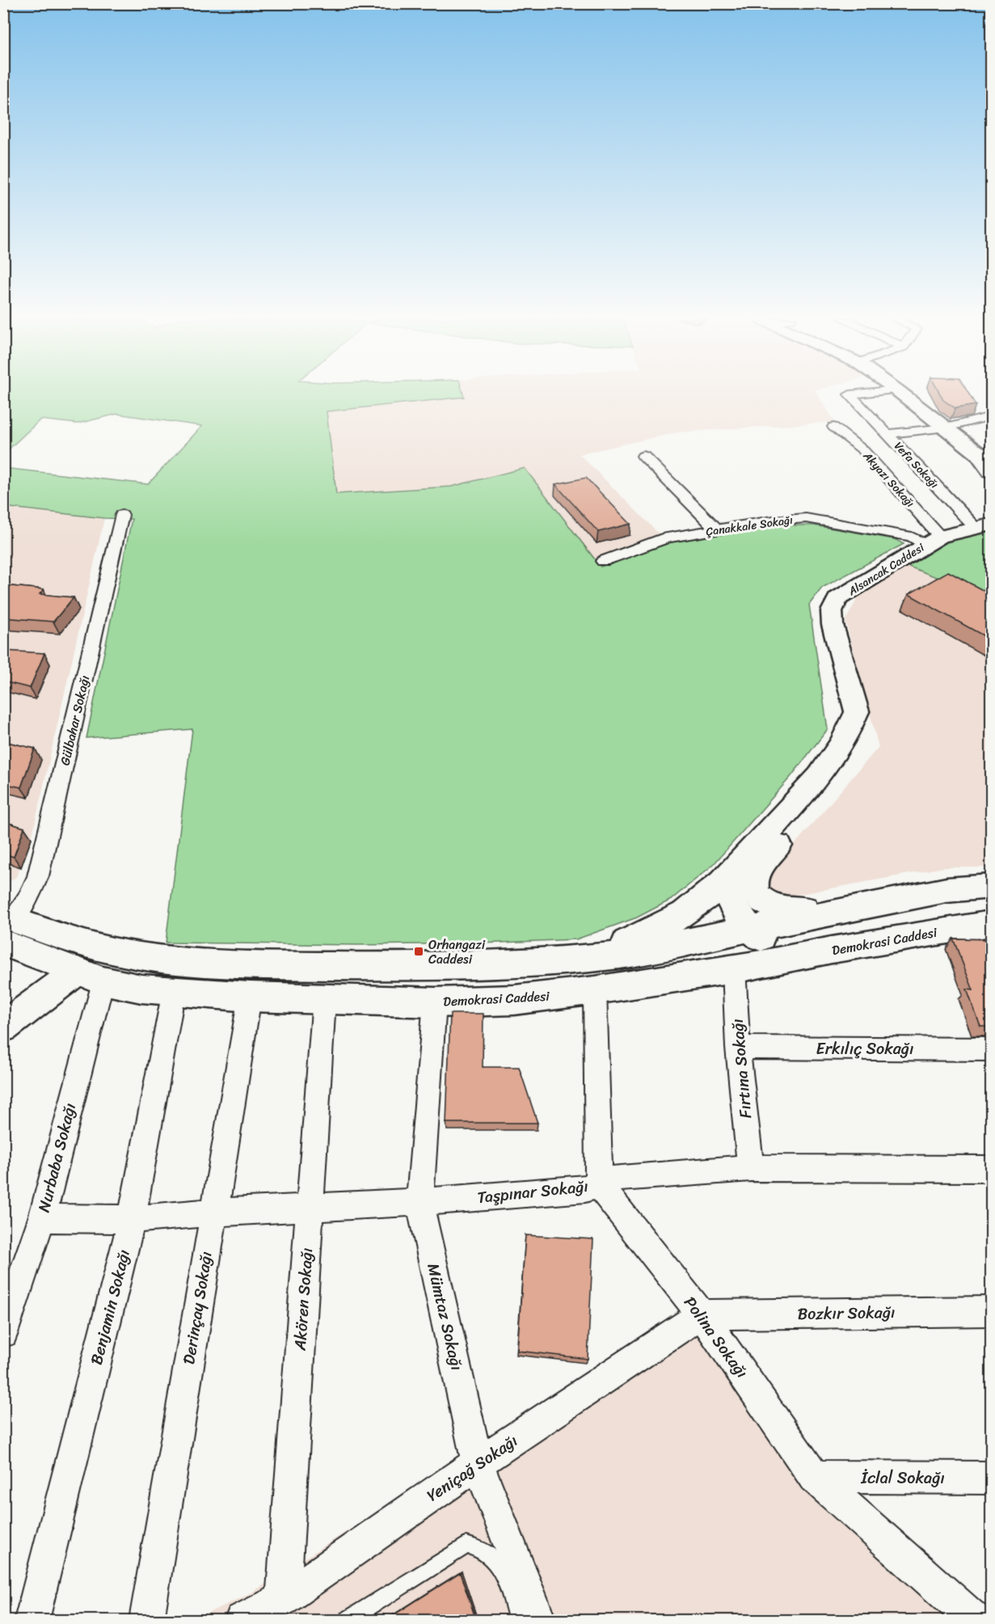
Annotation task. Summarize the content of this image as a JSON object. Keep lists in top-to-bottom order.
{
  "streets": {
    "main road": ["Alsancak Caddesi", "Demokrasi Caddesi"],
    "street": [
      "Vefa Sokağı",
      "Akyazı Sokağı",
      "Çanakkale Sokağı",
      "Gülbahar Sokağı",
      "Erkılıç Sokağı",
      "Fırtına Sokağı",
      "Nurbaba Sokağı",
      "Taşpınar Sokağı",
      "Akören Sokağı",
      "Benjamin Sokağı",
      "Derinçay Sokağı",
      "Bozkır Sokağı",
      "Mümtaz Sokağı",
      "Polina Sokağı",
      "Yeniçağ Sokağı",
      "İclal Sokağı"
    ]
  },
  "crossings": [
    ["Vefa Sokağı", "Alsancak Caddesi"],
    ["Akyazı Sokağı", "Çanakkale Sokağı"],
    ["Akyazı Sokağı", "Alsancak Caddesi"],
    ["Çanakkale Sokağı", "Alsancak Caddesi"],
    ["Gülbahar Sokağı", "Demokrasi Caddesi"],
    ["Demokrasi Caddesi", "Fırtına Sokağı"],
    ["Demokrasi Caddesi", "Nurbaba Sokağı"],
    ["Demokrasi Caddesi", "Akören Sokağı"],
    ["Demokrasi Caddesi", "Benjamin Sokağı"],
    ["Demokrasi Caddesi", "Derinçay Sokağı"],
    ["Demokrasi Caddesi", "Mümtaz Sokağı"],
    ["Erkılıç Sokağı", "Fırtına Sokağı"],
    ["Fırtına Sokağı", "Taşpınar Sokağı"],
    ["Nurbaba Sokağı", "Taşpınar Sokağı"],
    ["Taşpınar Sokağı", "Akören Sokağı"],
    ["Taşpınar Sokağı", "Benjamin Sokağı"],
    ["Taşpınar Sokağı", "Derinçay Sokağı"],
    ["Taşpınar Sokağı", "Mümtaz Sokağı"],
    ["Taşpınar Sokağı", "Polina Sokağı"],
    ["Akören Sokağı", "Yeniçağ Sokağı"],
    ["Bozkır Sokağı", "Polina Sokağı"],
    ["Bozkır Sokağı", "Yeniçağ Sokağı"],
    ["Mümtaz Sokağı", "Yeniçağ Sokağı"],
    ["Polina Sokağı", "Yeniçağ Sokağı"],
    ["Polina Sokağı", "İclal Sokağı"]
  ],
  "places": {
    "transit": ["Orhangazi Caddesi"]
  }
}
